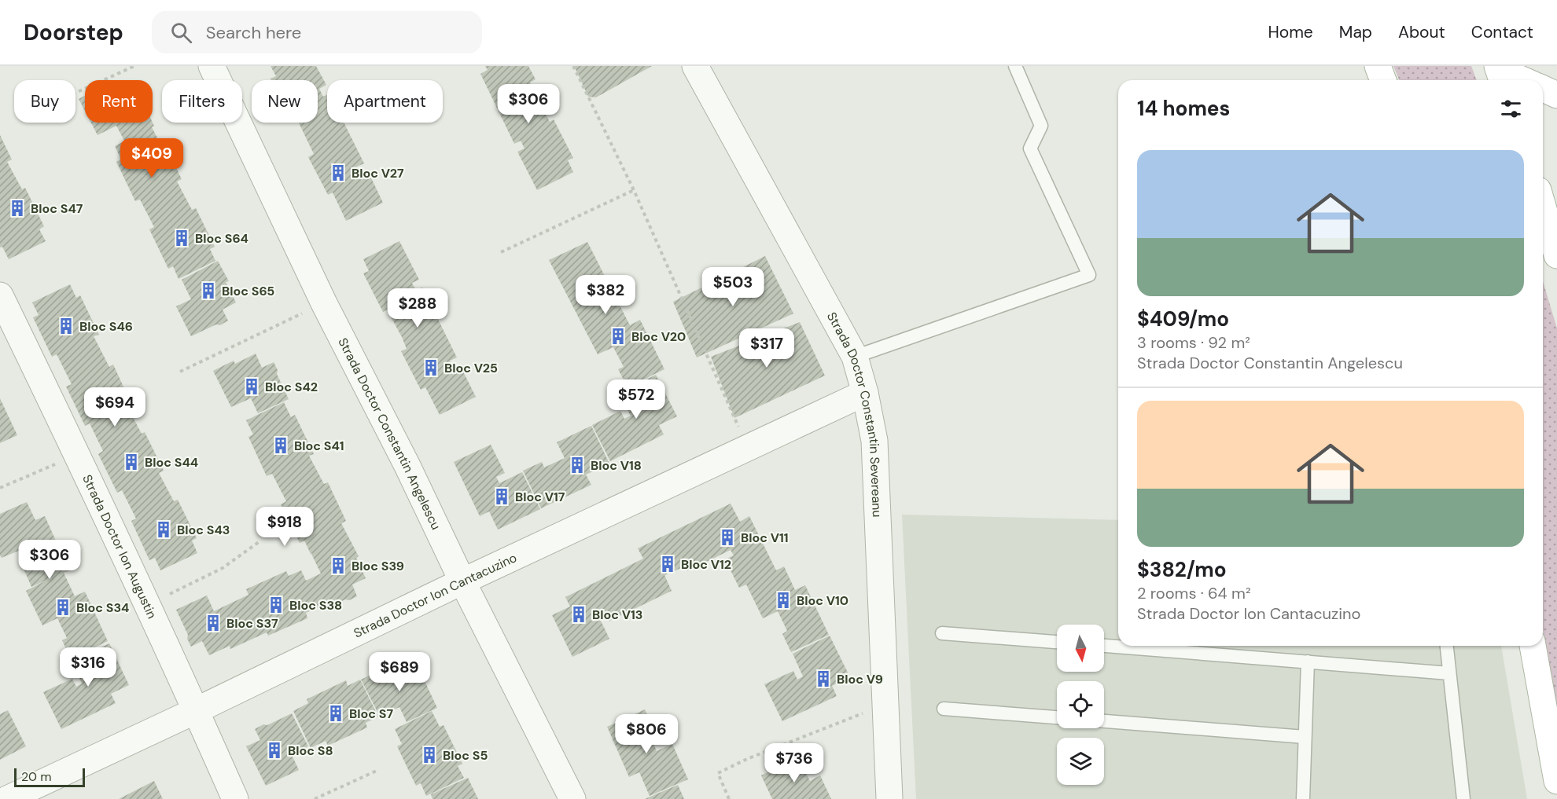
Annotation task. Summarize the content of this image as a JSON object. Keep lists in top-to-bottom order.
{
  "streets": {
    "street": [
      "Strada Doctor Constantin Severeanu",
      "Strada Doctor Constantin Angelescu",
      "Strada Doctor Ion Augustin",
      "Strada Doctor Ion Cantacuzino"
    ]
  },
  "crossings": [
    ["Strada Doctor Constantin Severeanu", "Strada Doctor Ion Cantacuzino"],
    ["Strada Doctor Constantin Angelescu", "Strada Doctor Ion Cantacuzino"],
    ["Strada Doctor Ion Augustin", "Strada Doctor Ion Cantacuzino"]
  ],
  "places": {
    "building": [
      "Bloc V27",
      "Bloc S47",
      "Bloc S64",
      "Bloc S65",
      "Bloc S46",
      "Bloc V20",
      "Bloc V25",
      "Bloc S42",
      "Bloc S41",
      "Bloc S44",
      "Bloc V18",
      "Bloc V17",
      "Bloc S43",
      "Bloc V11",
      "Bloc V12",
      "Bloc S39",
      "Bloc V10",
      "Bloc S38",
      "Bloc S34",
      "Bloc V13",
      "Bloc S37",
      "Bloc V9",
      "Bloc S7",
      "Bloc S8",
      "Bloc S5"
    ]
  },
  "scale_bar": "20 m",
  "north": "bottom",
  "page": {
    "header": "Doorstep",
    "search": "Search here",
    "nav": [
      "Home",
      "Map",
      "About",
      "Contact"
    ],
    "chip": [
      "Buy",
      "Rent",
      "Filters",
      "New",
      "Apartment"
    ],
    "heading": "14 homes",
    "price": [
      "$306",
      "$409",
      "$503",
      "$382",
      "$288",
      "$317",
      "$572",
      "$694",
      "$918",
      "$306",
      "$316",
      "$689",
      "$806",
      "$736"
    ],
    "list": [
      {
        "name": "$409/mo",
        "note": "3 rooms · 92 m² · Strada Doctor Constantin Angelescu"
      },
      {
        "name": "$382/mo",
        "note": "2 rooms · 64 m² · Strada Doctor Ion Cantacuzino"
      }
    ],
    "scale": "20 m"
  }
}
